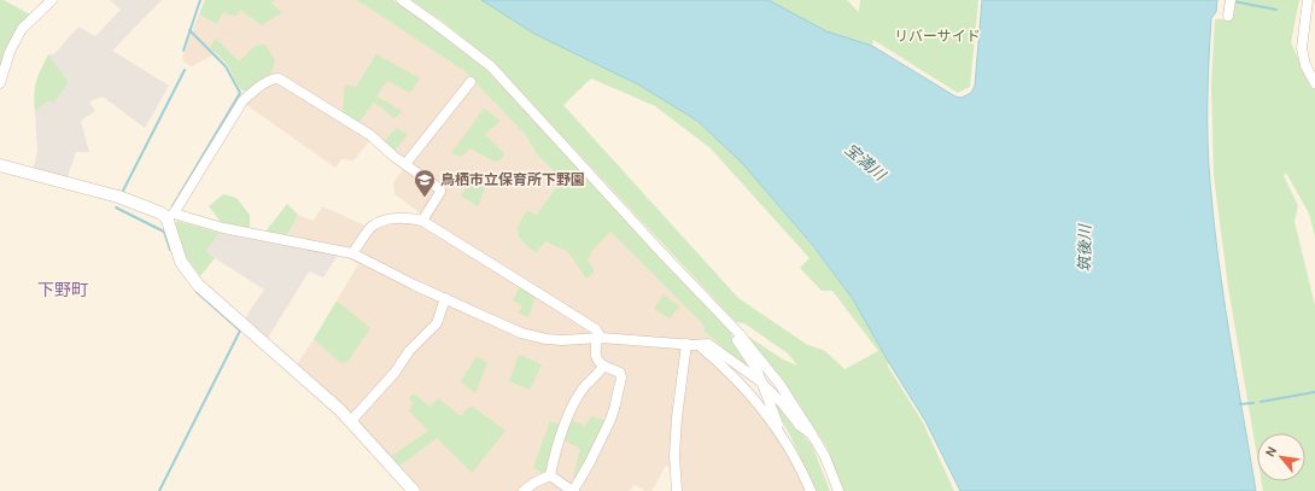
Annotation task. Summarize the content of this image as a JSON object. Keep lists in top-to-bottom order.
{
  "districts": ["下野町"],
  "water": ["宝満川", "筑後川"],
  "parks": ["リバーサイド"],
  "places": {
    "school or university": ["鳥栖市立保育所下野園"]
  },
  "north": "top left"
}
